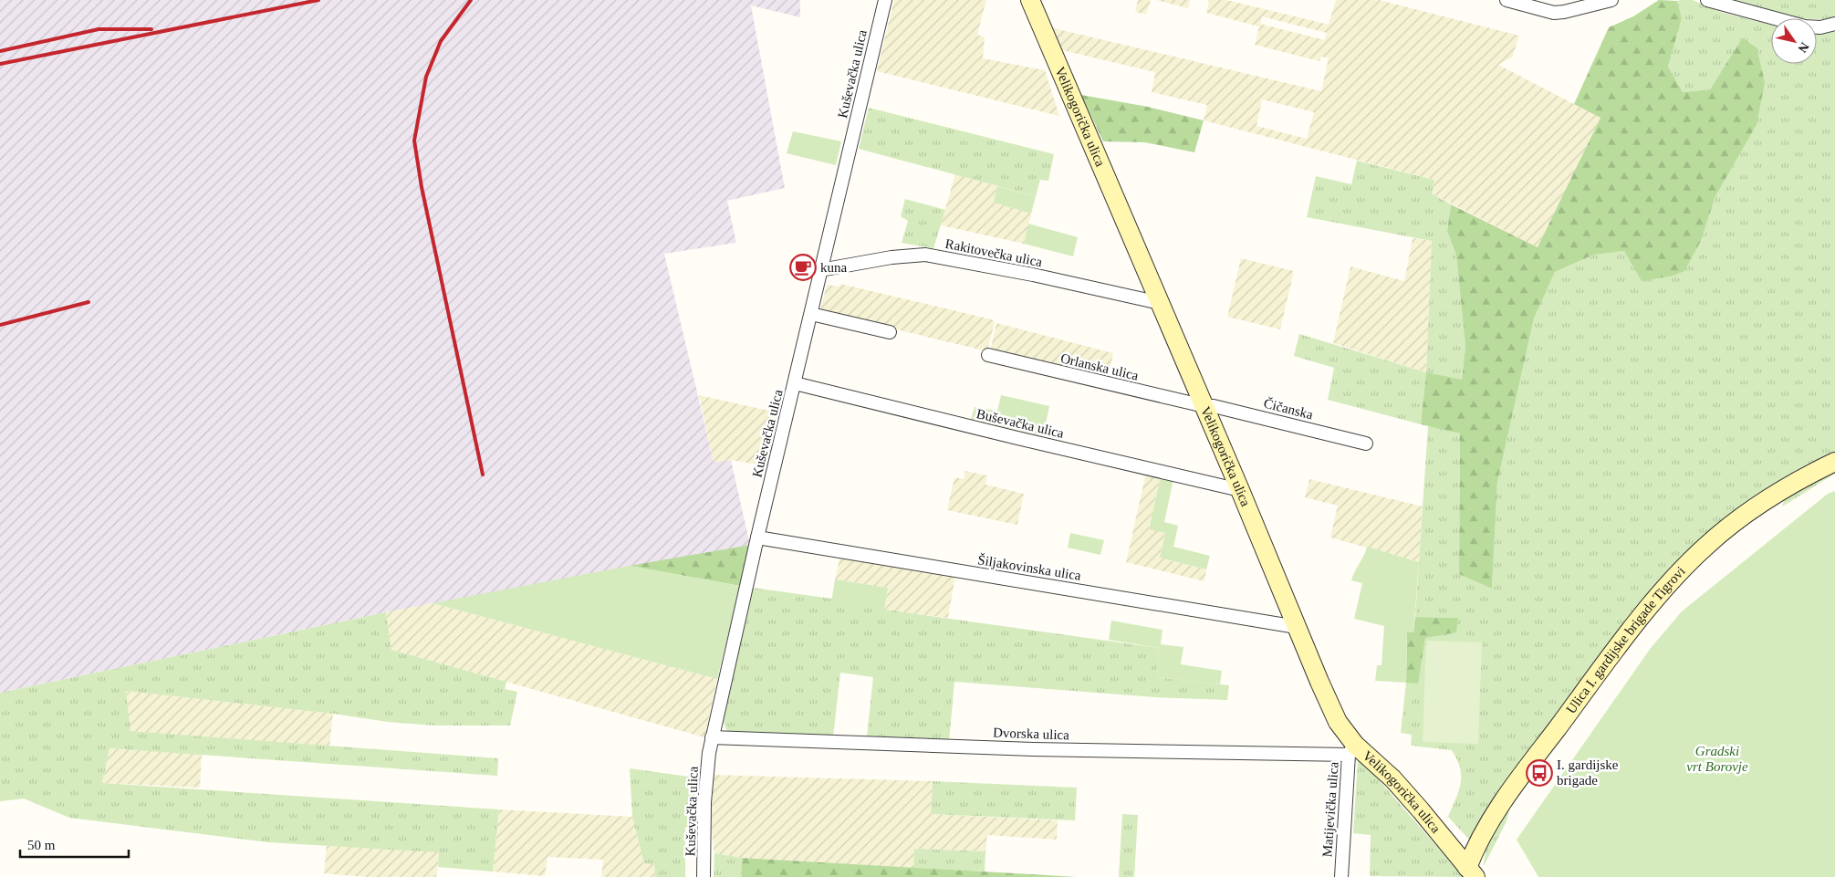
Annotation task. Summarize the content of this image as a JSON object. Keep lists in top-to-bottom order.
{
  "streets": {
    "street": [
      "Kuševačka ulica",
      "Velikogorička ulica",
      "Rakitovečka ulica",
      "Orlanska ulica",
      "Čičanska",
      "Buševačka ulica",
      "Šiljakovinska ulica",
      "Ulica I. gardijske brigade Tigrovi",
      "Dvorska ulica",
      "Matijevička ulica"
    ]
  },
  "crossings": [
    ["Kuševačka ulica", "Rakitovečka ulica"],
    ["Kuševačka ulica", "Buševačka ulica"],
    ["Kuševačka ulica", "Šiljakovinska ulica"],
    ["Kuševačka ulica", "Dvorska ulica"],
    ["Velikogorička ulica", "Rakitovečka ulica"],
    ["Velikogorička ulica", "Orlanska ulica"],
    ["Velikogorička ulica", "Čičanska"],
    ["Velikogorička ulica", "Buševačka ulica"],
    ["Velikogorička ulica", "Šiljakovinska ulica"],
    ["Velikogorička ulica", "Ulica I. gardijske brigade Tigrovi"],
    ["Velikogorička ulica", "Dvorska ulica"],
    ["Velikogorička ulica", "Matijevička ulica"],
    ["Orlanska ulica", "Čičanska"],
    ["Dvorska ulica", "Matijevička ulica"]
  ],
  "parks": ["Gradski vrt Borovje"],
  "places": {
    "cafe": ["kuna"],
    "bus stop": ["I. gardijske brigade"]
  },
  "scale_bar": "50 m",
  "north": "bottom right"
}
